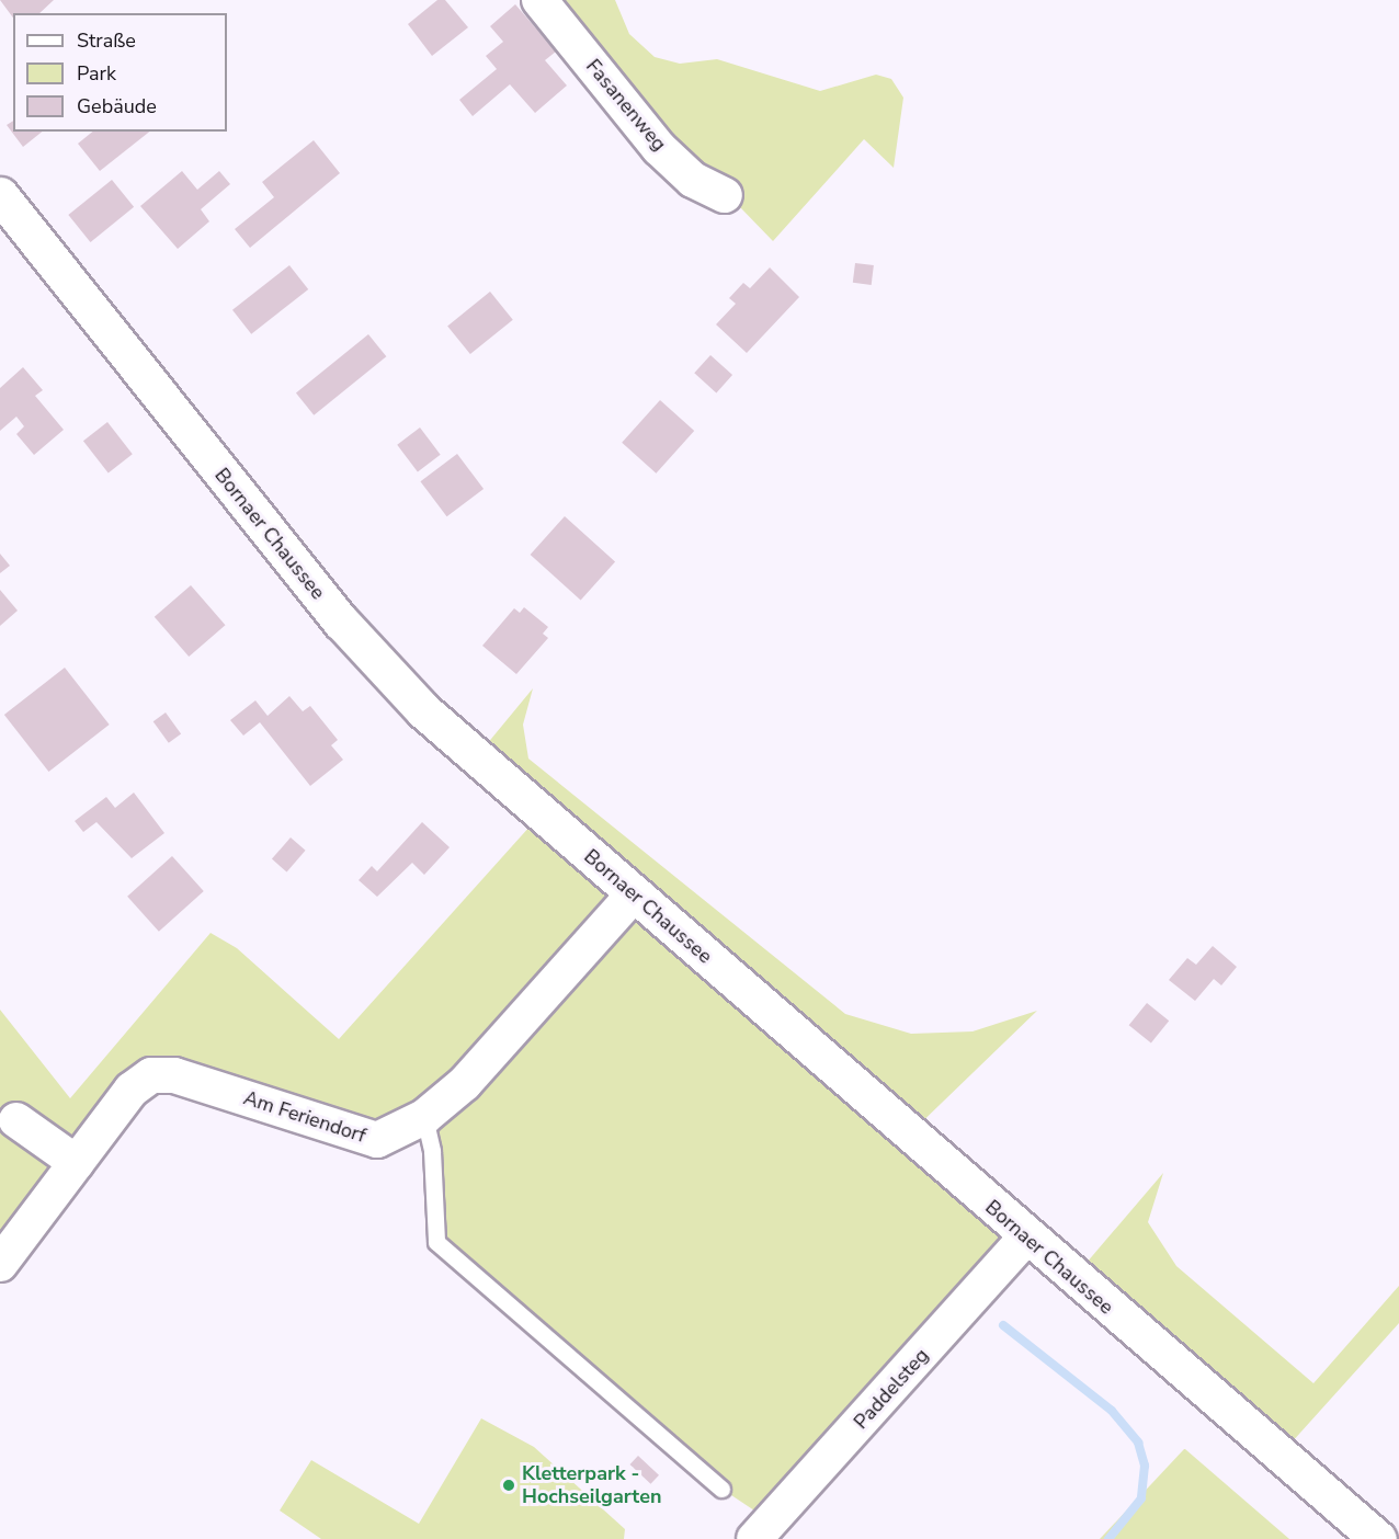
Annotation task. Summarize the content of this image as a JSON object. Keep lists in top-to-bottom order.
{
  "streets": {
    "street": [
      "Fasanenweg",
      "Bornaer Chaussee",
      "Am Feriendorf",
      "Paddelsteg"
    ]
  },
  "crossings": [
    ["Bornaer Chaussee", "Am Feriendorf"],
    ["Bornaer Chaussee", "Paddelsteg"]
  ],
  "places": ["Kletterpark - Hochseilgarten"],
  "legend": ["Straße", "Park", "Gebäude"]
}
